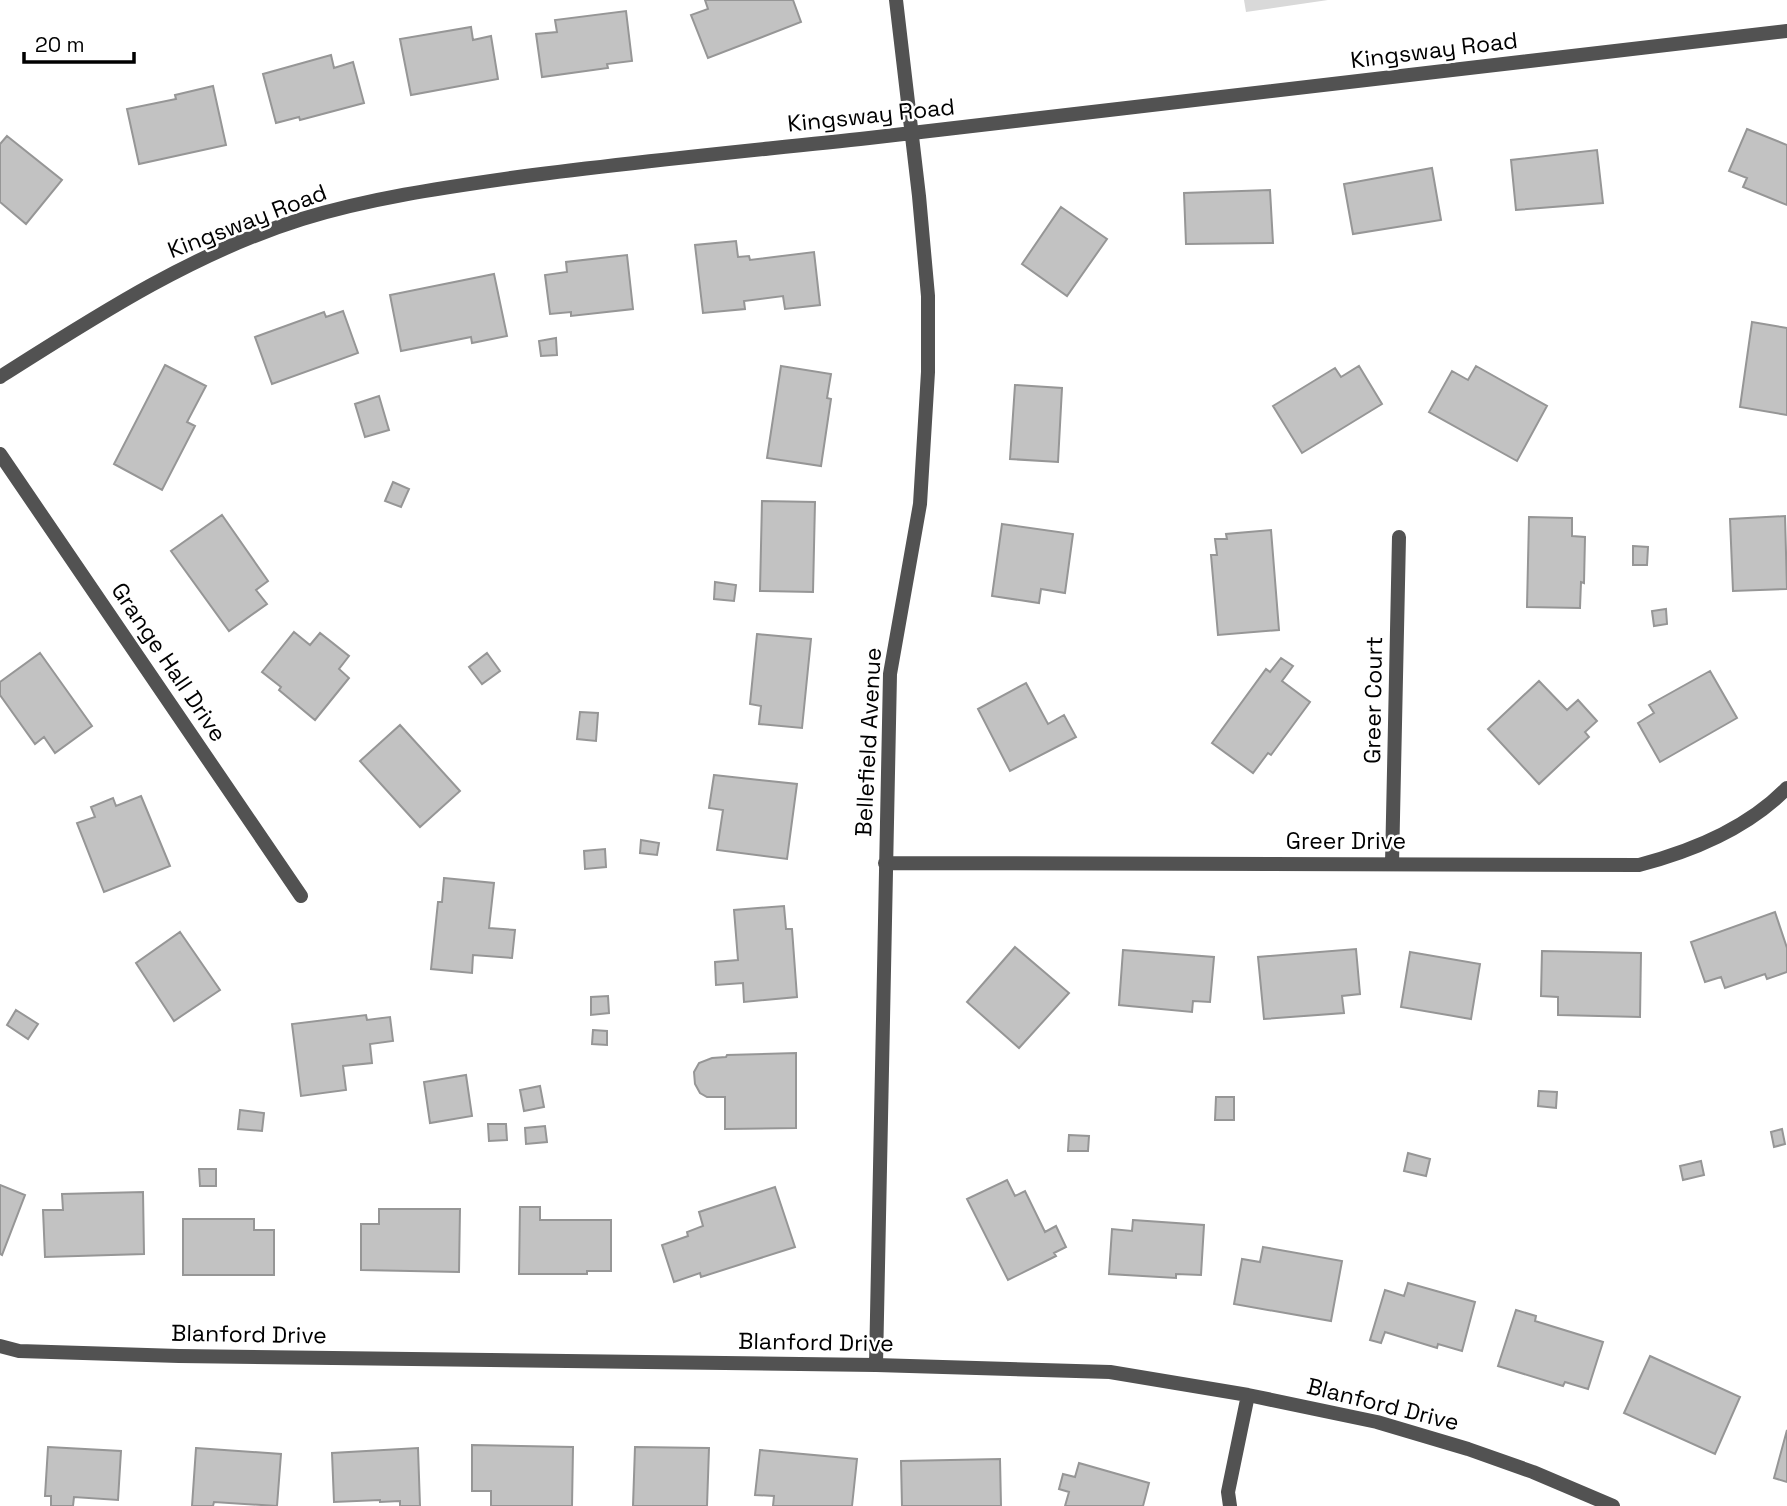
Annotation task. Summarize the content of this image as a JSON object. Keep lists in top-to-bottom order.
{
  "streets": {
    "street": [
      "Kingsway Road",
      "Grange Hall Drive",
      "Greer Court",
      "Bellefield Avenue",
      "Greer Drive",
      "Blanford Drive"
    ]
  },
  "crossings": [
    ["Kingsway Road", "Bellefield Avenue"],
    ["Greer Court", "Greer Drive"],
    ["Bellefield Avenue", "Greer Drive"],
    ["Bellefield Avenue", "Blanford Drive"]
  ],
  "scale_bar": "20 m"
}
